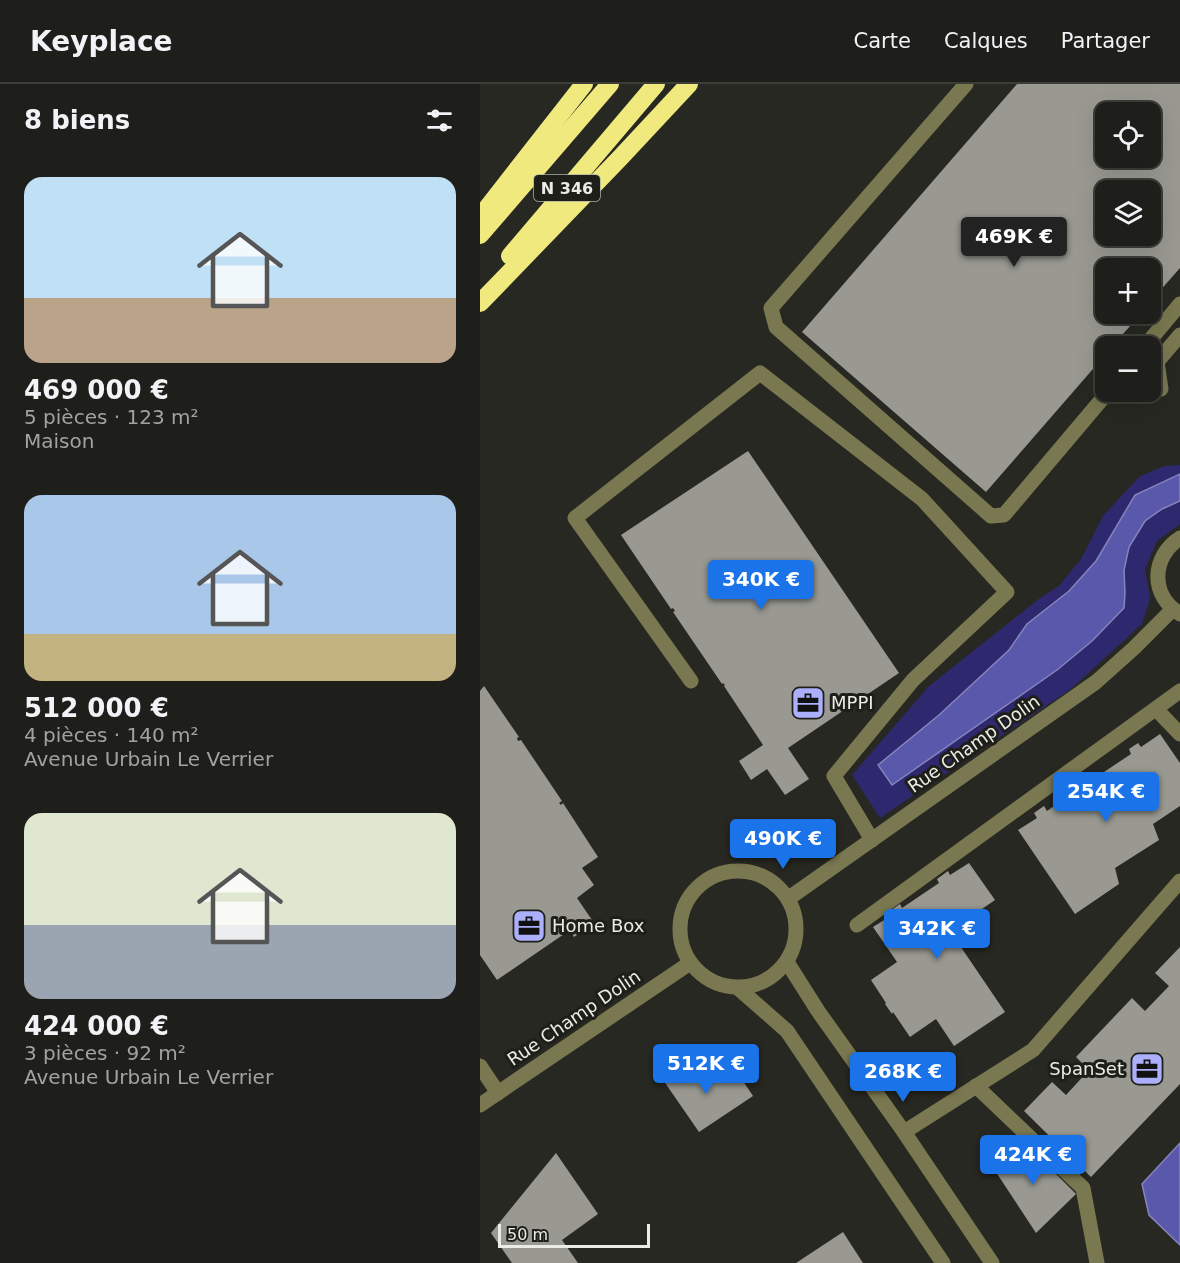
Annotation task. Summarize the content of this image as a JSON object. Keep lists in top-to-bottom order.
{
  "streets": {
    "highway": ["N 346"],
    "street": ["Rue Champ Dolin"]
  },
  "places": {
    "office": ["MPPI", "Home Box", "SpanSet"]
  },
  "scale_bar": "50 m",
  "page": {
    "header": "Keyplace",
    "nav": ["Carte", "Calques", "Partager"],
    "heading": "8 biens",
    "map_buttons": ["+", "−"],
    "list": [
      {
        "name": "469 000 €",
        "note": "5 pièces · 123 m² · Maison"
      },
      {
        "name": "512 000 €",
        "note": "4 pièces · 140 m² · Avenue Urbain Le Verrier"
      },
      {
        "name": "424 000 €",
        "note": "3 pièces · 92 m² · Avenue Urbain Le Verrier"
      }
    ],
    "price": [
      "469K €",
      "340K €",
      "254K €",
      "490K €",
      "342K €",
      "512K €",
      "268K €",
      "424K €"
    ],
    "scale": "50 m"
  }
}
